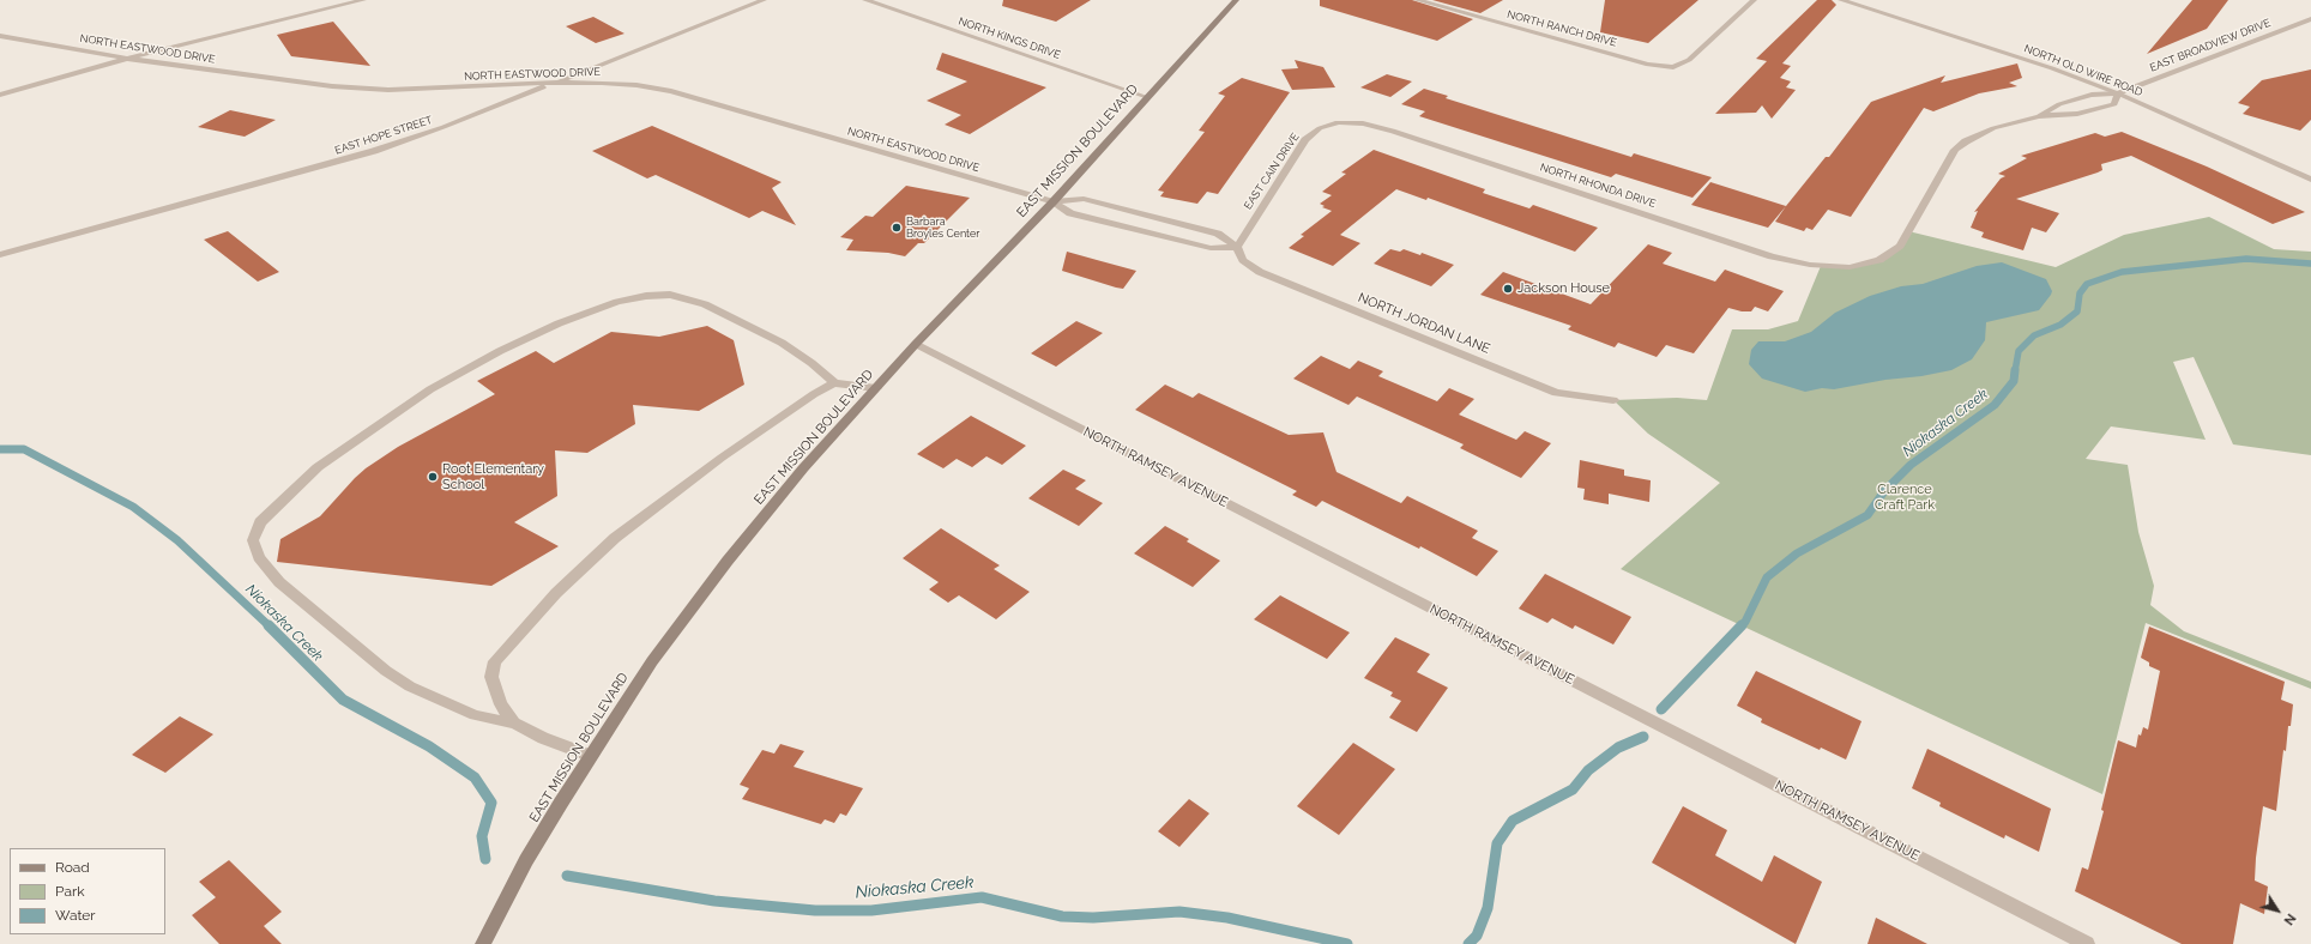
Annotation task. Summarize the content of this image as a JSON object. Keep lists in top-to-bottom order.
{
  "streets": {
    "main road": ["EAST MISSION BOULEVARD"],
    "street": [
      "NORTH RANCH DRIVE",
      "NORTH KINGS DRIVE",
      "EAST BROADVIEW DRIVE",
      "NORTH EASTWOOD DRIVE",
      "NORTH OLD WIRE ROAD",
      "EAST HOPE STREET",
      "EAST CAIN DRIVE",
      "NORTH RHONDA DRIVE",
      "NORTH JORDAN LANE",
      "NORTH RAMSEY AVENUE"
    ]
  },
  "crossings": [
    ["NORTH KINGS DRIVE", "EAST MISSION BOULEVARD"],
    ["EAST BROADVIEW DRIVE", "NORTH OLD WIRE ROAD"],
    ["EAST BROADVIEW DRIVE", "NORTH RHONDA DRIVE"],
    ["NORTH EASTWOOD DRIVE", "EAST HOPE STREET"],
    ["NORTH EASTWOOD DRIVE", "EAST MISSION BOULEVARD"],
    ["NORTH EASTWOOD DRIVE", "NORTH JORDAN LANE"],
    ["EAST MISSION BOULEVARD", "NORTH JORDAN LANE"],
    ["EAST MISSION BOULEVARD", "NORTH RAMSEY AVENUE"],
    ["EAST CAIN DRIVE", "NORTH RHONDA DRIVE"],
    ["EAST CAIN DRIVE", "NORTH JORDAN LANE"]
  ],
  "water": ["Niokaska Creek"],
  "parks": ["Clarence Craft Park"],
  "places": ["Barbara Broyles Center", "Jackson House", "Root Elementary School"],
  "legend": ["Road", "Park", "Water"],
  "north": "bottom right"
}
